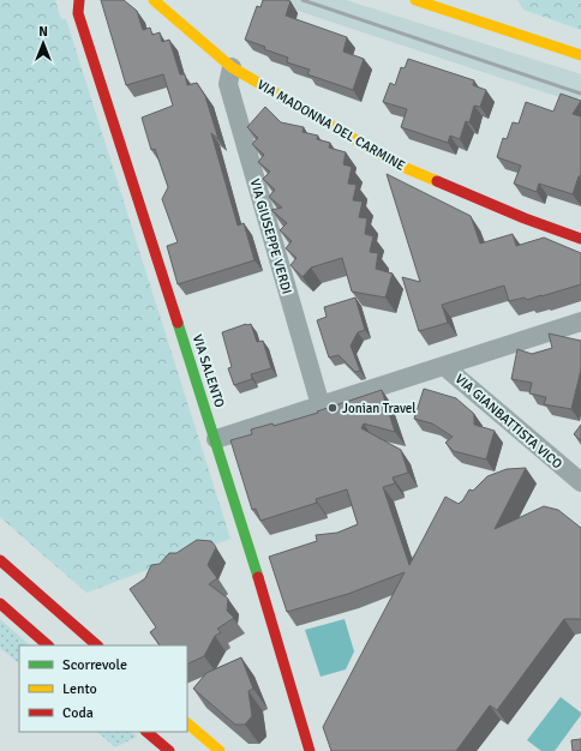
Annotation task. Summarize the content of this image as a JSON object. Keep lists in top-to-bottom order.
{
  "streets": {
    "street": [
      "VIA MADONNA DEL CARMINE",
      "VIA GIUSEPPE VERDI",
      "VIA SALENTO",
      "VIA GIANBATTISTA VICO"
    ]
  },
  "crossings": [
    ["VIA MADONNA DEL CARMINE", "VIA GIUSEPPE VERDI"],
    ["VIA GIUSEPPE VERDI", "VIA GIANBATTISTA VICO"],
    ["VIA SALENTO", "VIA GIANBATTISTA VICO"]
  ],
  "places": ["Jonian Travel"],
  "legend": ["Scorrevole", "Lento", "Coda"],
  "north": "top"
}
